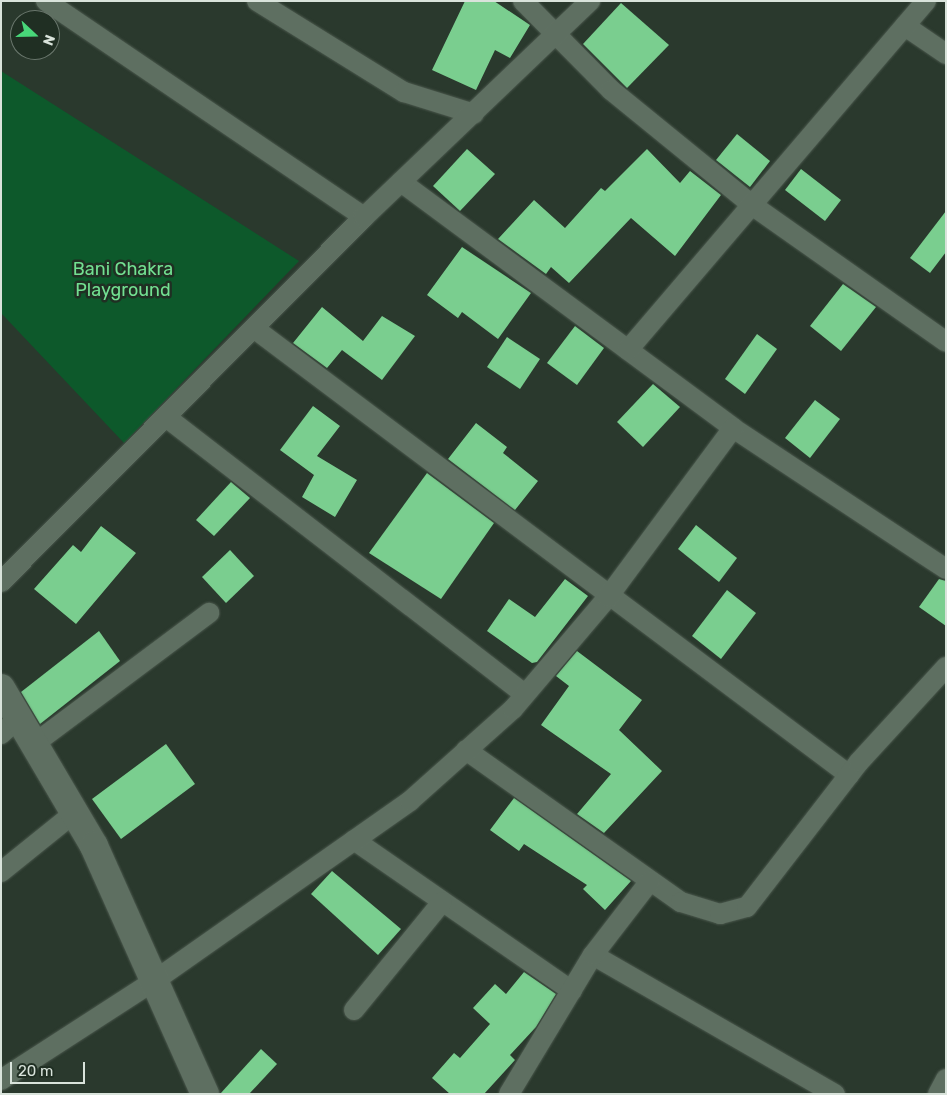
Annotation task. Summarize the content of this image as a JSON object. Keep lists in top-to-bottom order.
{
  "parks": ["Bani Chakra Playground"],
  "scale_bar": "20 m",
  "north": "right"
}
